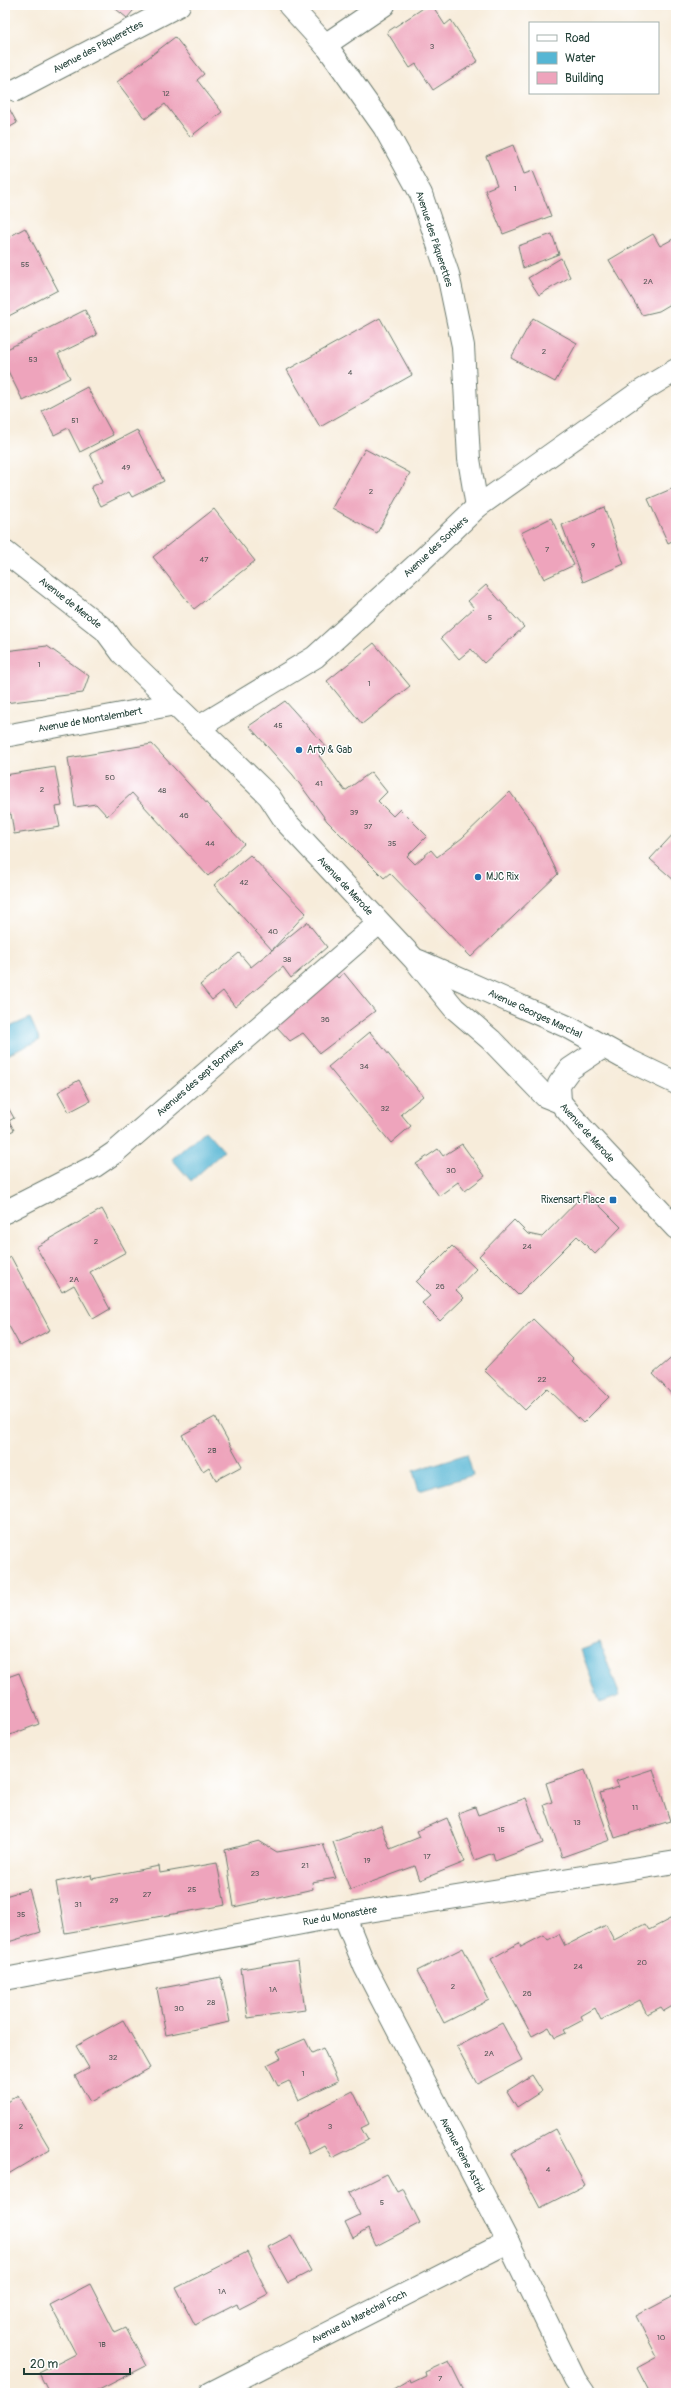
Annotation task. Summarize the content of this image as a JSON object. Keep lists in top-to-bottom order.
{
  "streets": {
    "street": [
      "Avenue des Pâquerettes",
      "Avenue des Sorbiers",
      "Avenue de Merode",
      "Avenue de Montalembert",
      "Avenue Georges Marchal",
      "Avenues des sept Bonniers",
      "Rue du Monastère",
      "Avenue Reine Astrid",
      "Avenue du Maréchal Foch"
    ]
  },
  "crossings": [
    ["Avenue des Pâquerettes", "Avenue des Sorbiers"],
    ["Avenue des Sorbiers", "Avenue de Merode"],
    ["Avenue de Merode", "Avenue de Montalembert"],
    ["Avenue de Merode", "Avenue Georges Marchal"],
    ["Avenue de Merode", "Avenues des sept Bonniers"],
    ["Rue du Monastère", "Avenue Reine Astrid"],
    ["Avenue Reine Astrid", "Avenue du Maréchal Foch"]
  ],
  "places": {
    "other": ["Arty & Gab", "MJC Rix"],
    "transit": ["Rixensart Place"]
  },
  "house_numbers": [
    "3",
    "12",
    "1",
    "55",
    "2A",
    "2",
    "53",
    "4",
    "51",
    "49",
    "2",
    "9",
    "7",
    "47",
    "5",
    "1",
    "1",
    "45",
    "50",
    "41",
    "2",
    "48",
    "39",
    "46",
    "37",
    "44",
    "35",
    "42",
    "40",
    "38",
    "36",
    "34",
    "32",
    "30",
    "2",
    "24",
    "2A",
    "26",
    "22",
    "2B",
    "11",
    "13",
    "15",
    "17",
    "19",
    "21",
    "23",
    "25",
    "27",
    "29",
    "31",
    "35",
    "20",
    "24",
    "2",
    "1A",
    "26",
    "28",
    "30",
    "2A",
    "32",
    "1",
    "2",
    "3",
    "4",
    "5",
    "1A",
    "10",
    "1B",
    "7"
  ],
  "legend": ["Road", "Water", "Building"],
  "scale_bar": "20 m"
}
